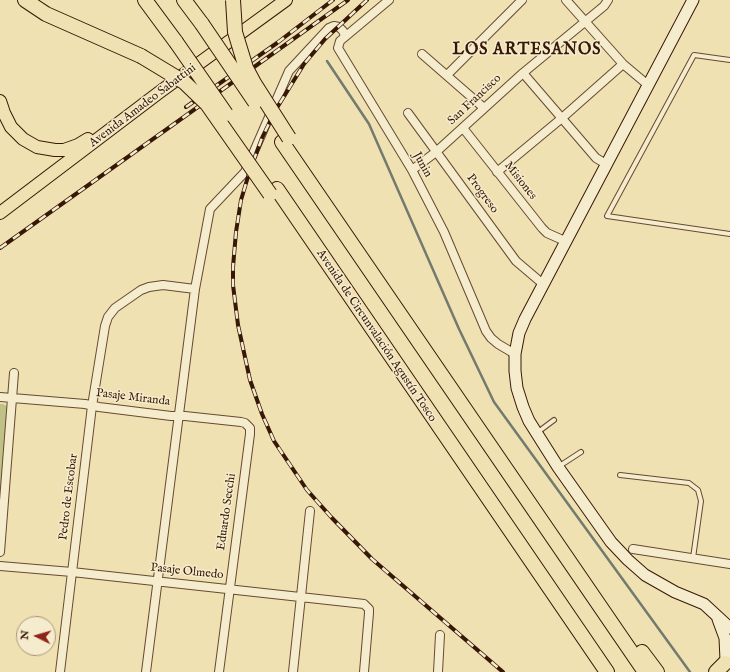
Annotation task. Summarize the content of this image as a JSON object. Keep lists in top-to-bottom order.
{
  "streets": {
    "highway": ["Avenida de Circunvalación Agustín Tosco"],
    "main road": ["Avenida Amadeo Sabattini"],
    "street": [
      "San Francisco",
      "Junin",
      "Misiones",
      "Progreso",
      "Pasaje Miranda",
      "Pedro de Escobar",
      "Eduardo Secchi",
      "Pasaje Olmedo"
    ]
  },
  "crossings": [
    ["San Francisco", "Junin"],
    ["San Francisco", "Misiones"],
    ["San Francisco", "Progreso"],
    ["Pasaje Miranda", "Pedro de Escobar"],
    ["Pasaje Miranda", "Eduardo Secchi"],
    ["Pedro de Escobar", "Pasaje Olmedo"],
    ["Eduardo Secchi", "Pasaje Olmedo"]
  ],
  "districts": ["LOS ARTESANOS"],
  "north": "left"
}
